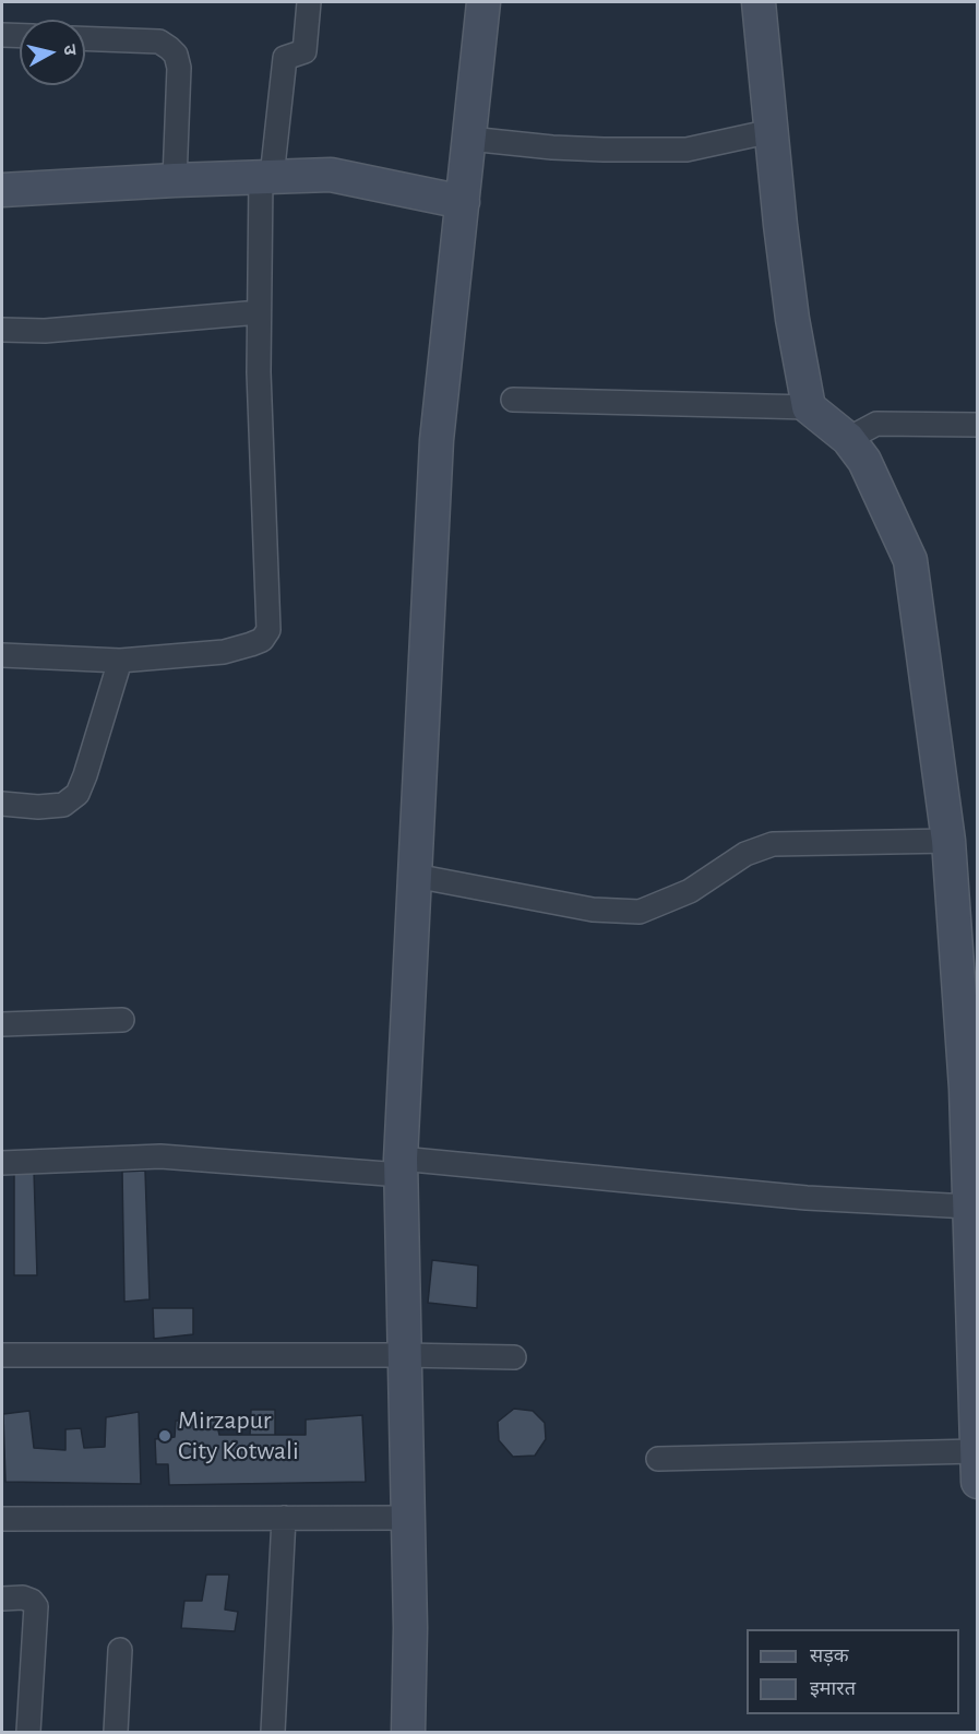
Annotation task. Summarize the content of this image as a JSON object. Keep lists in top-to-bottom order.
{
  "places": ["Mirzapur City Kotwali"],
  "legend": ["सड़क", "इमारत"],
  "north": "right"
}
